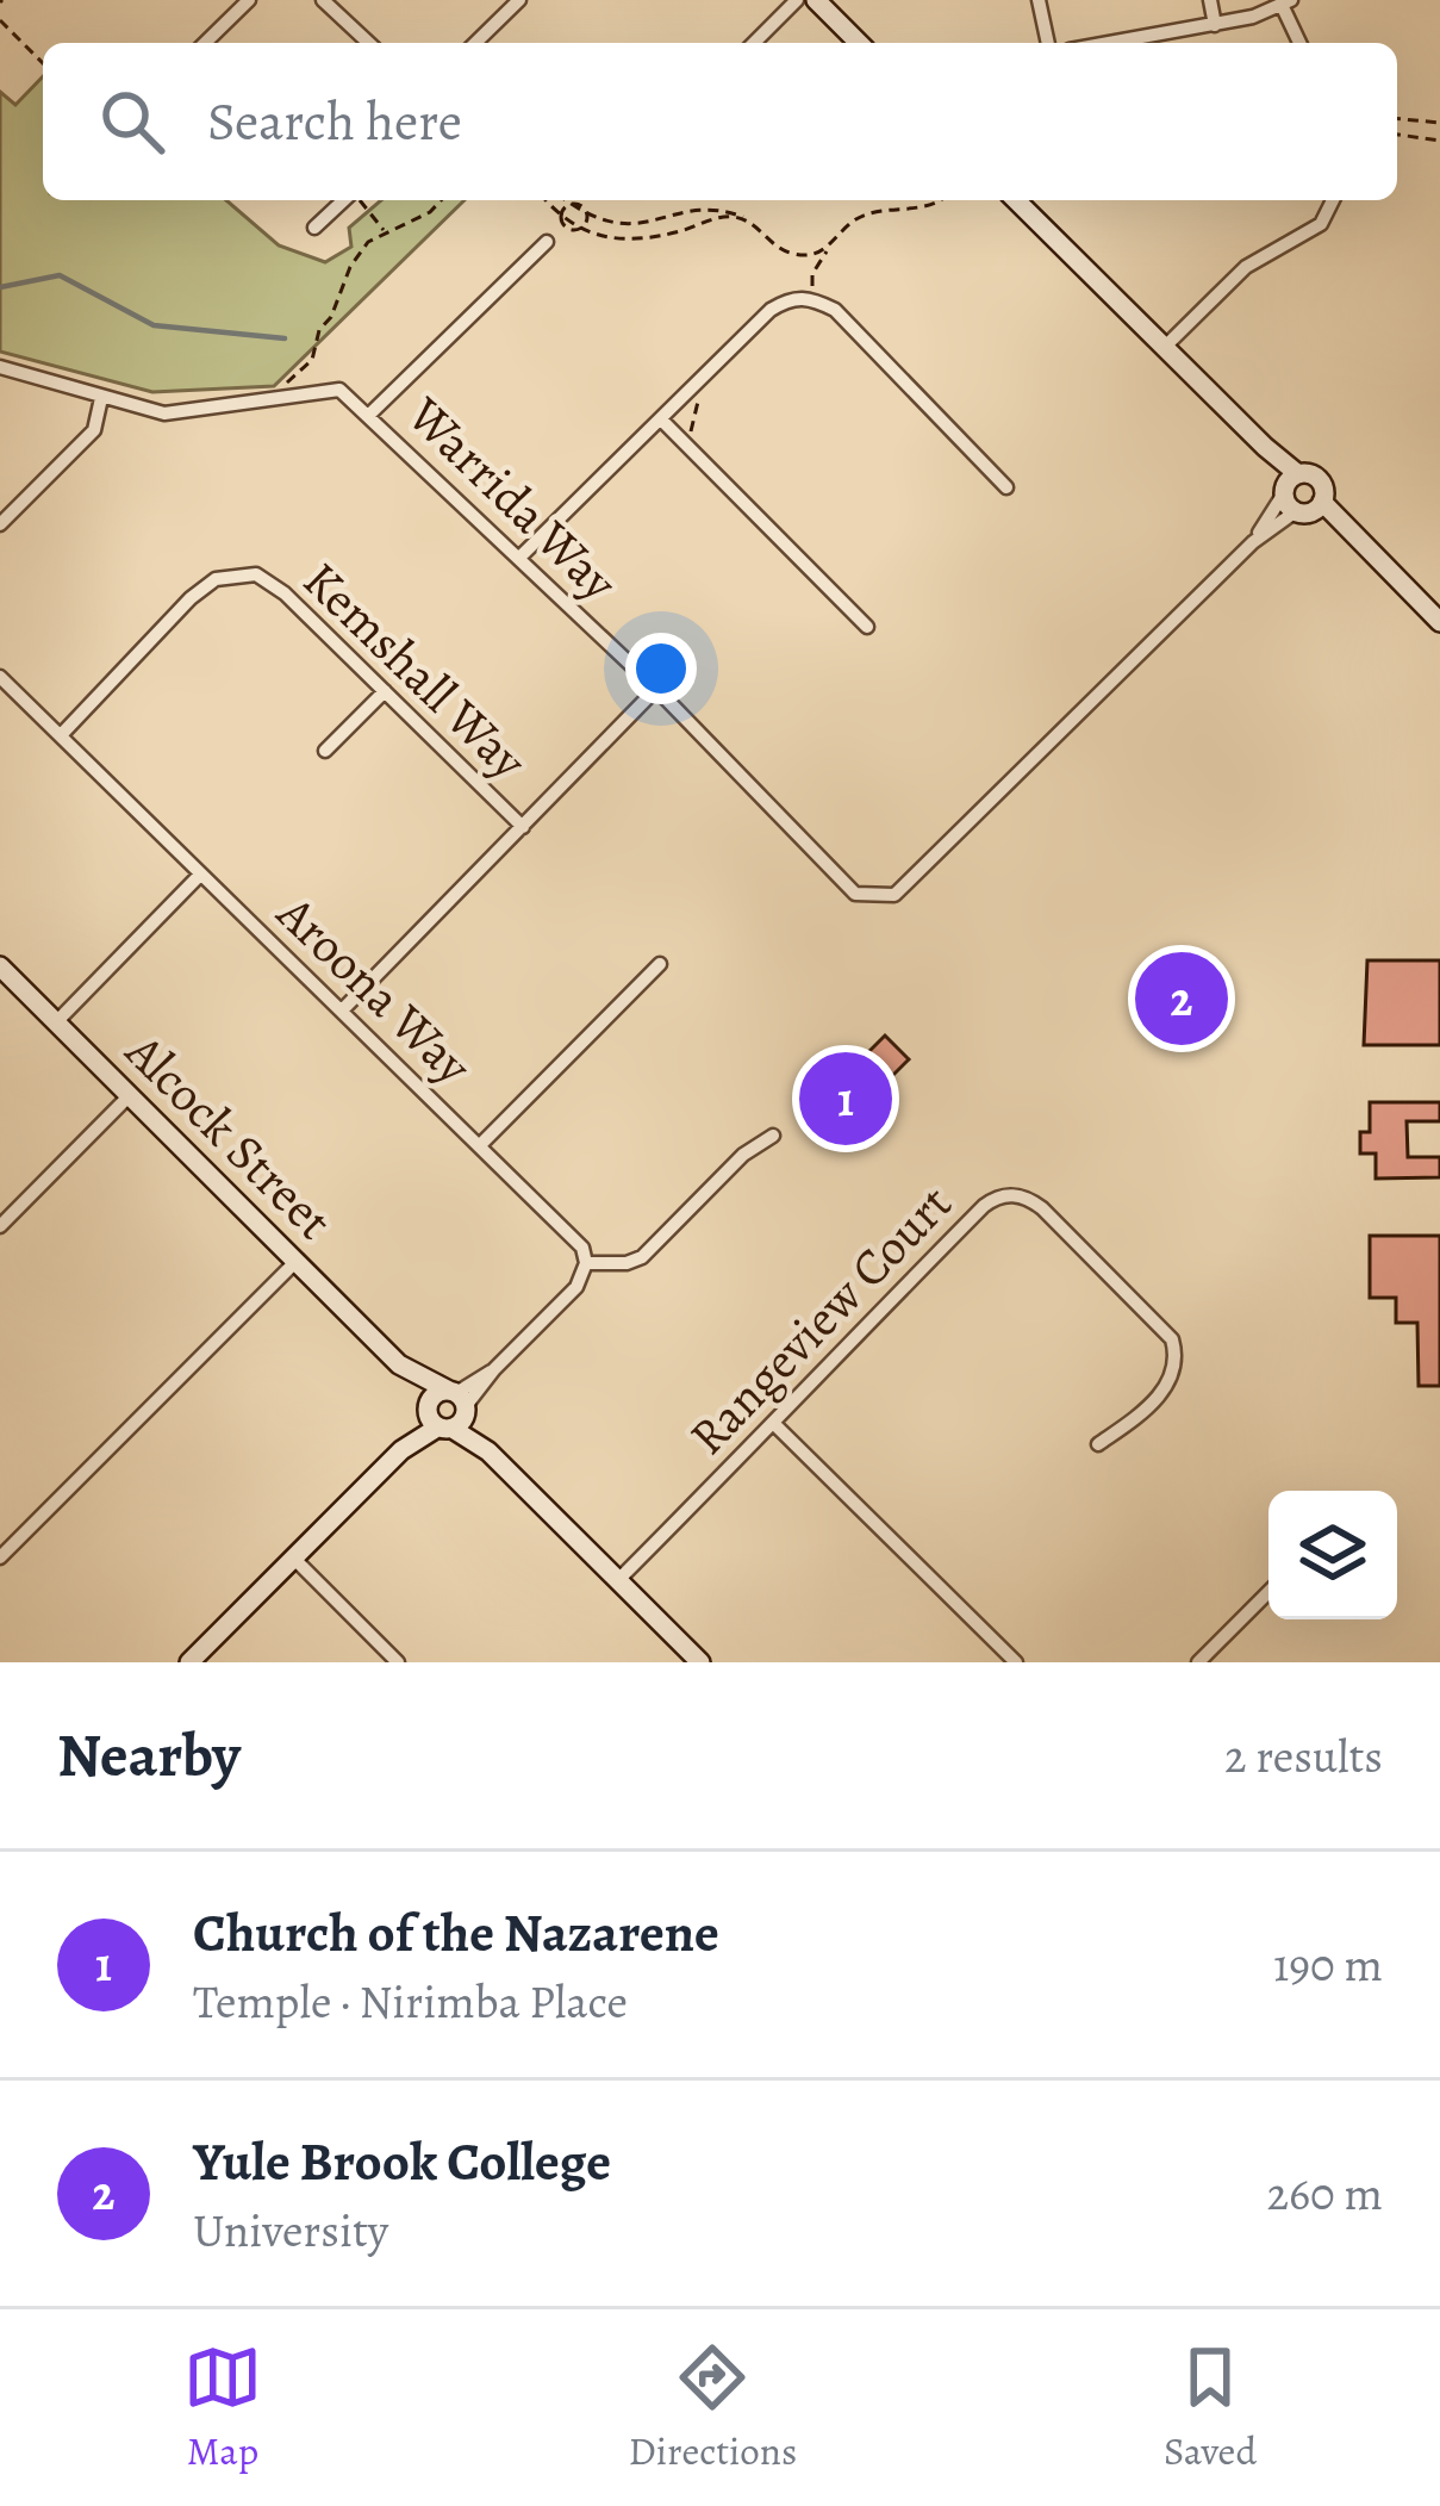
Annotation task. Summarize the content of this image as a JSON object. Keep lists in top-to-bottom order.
{
  "streets": {
    "main road": ["Alcock Street"],
    "street": [
      "Warrida Way",
      "Kemshall Way",
      "Aroona Way",
      "Rangeview Court"
    ]
  },
  "crossings": [
    ["Kemshall Way", "Aroona Way"],
    ["Alcock Street", "Rangeview Court"]
  ],
  "page": {
    "search": "Search here",
    "pins": ["2", "1"],
    "heading": ["Nearby", "2 results"],
    "list": [
      {
        "mark": "1",
        "name": "Church of the Nazarene",
        "note": "Temple · Nirimba Place",
        "value": "190 m"
      },
      {
        "mark": "2",
        "name": "Yule Brook College",
        "note": "University",
        "value": "260 m"
      }
    ],
    "nav": ["Map", "Directions", "Saved"]
  }
}
